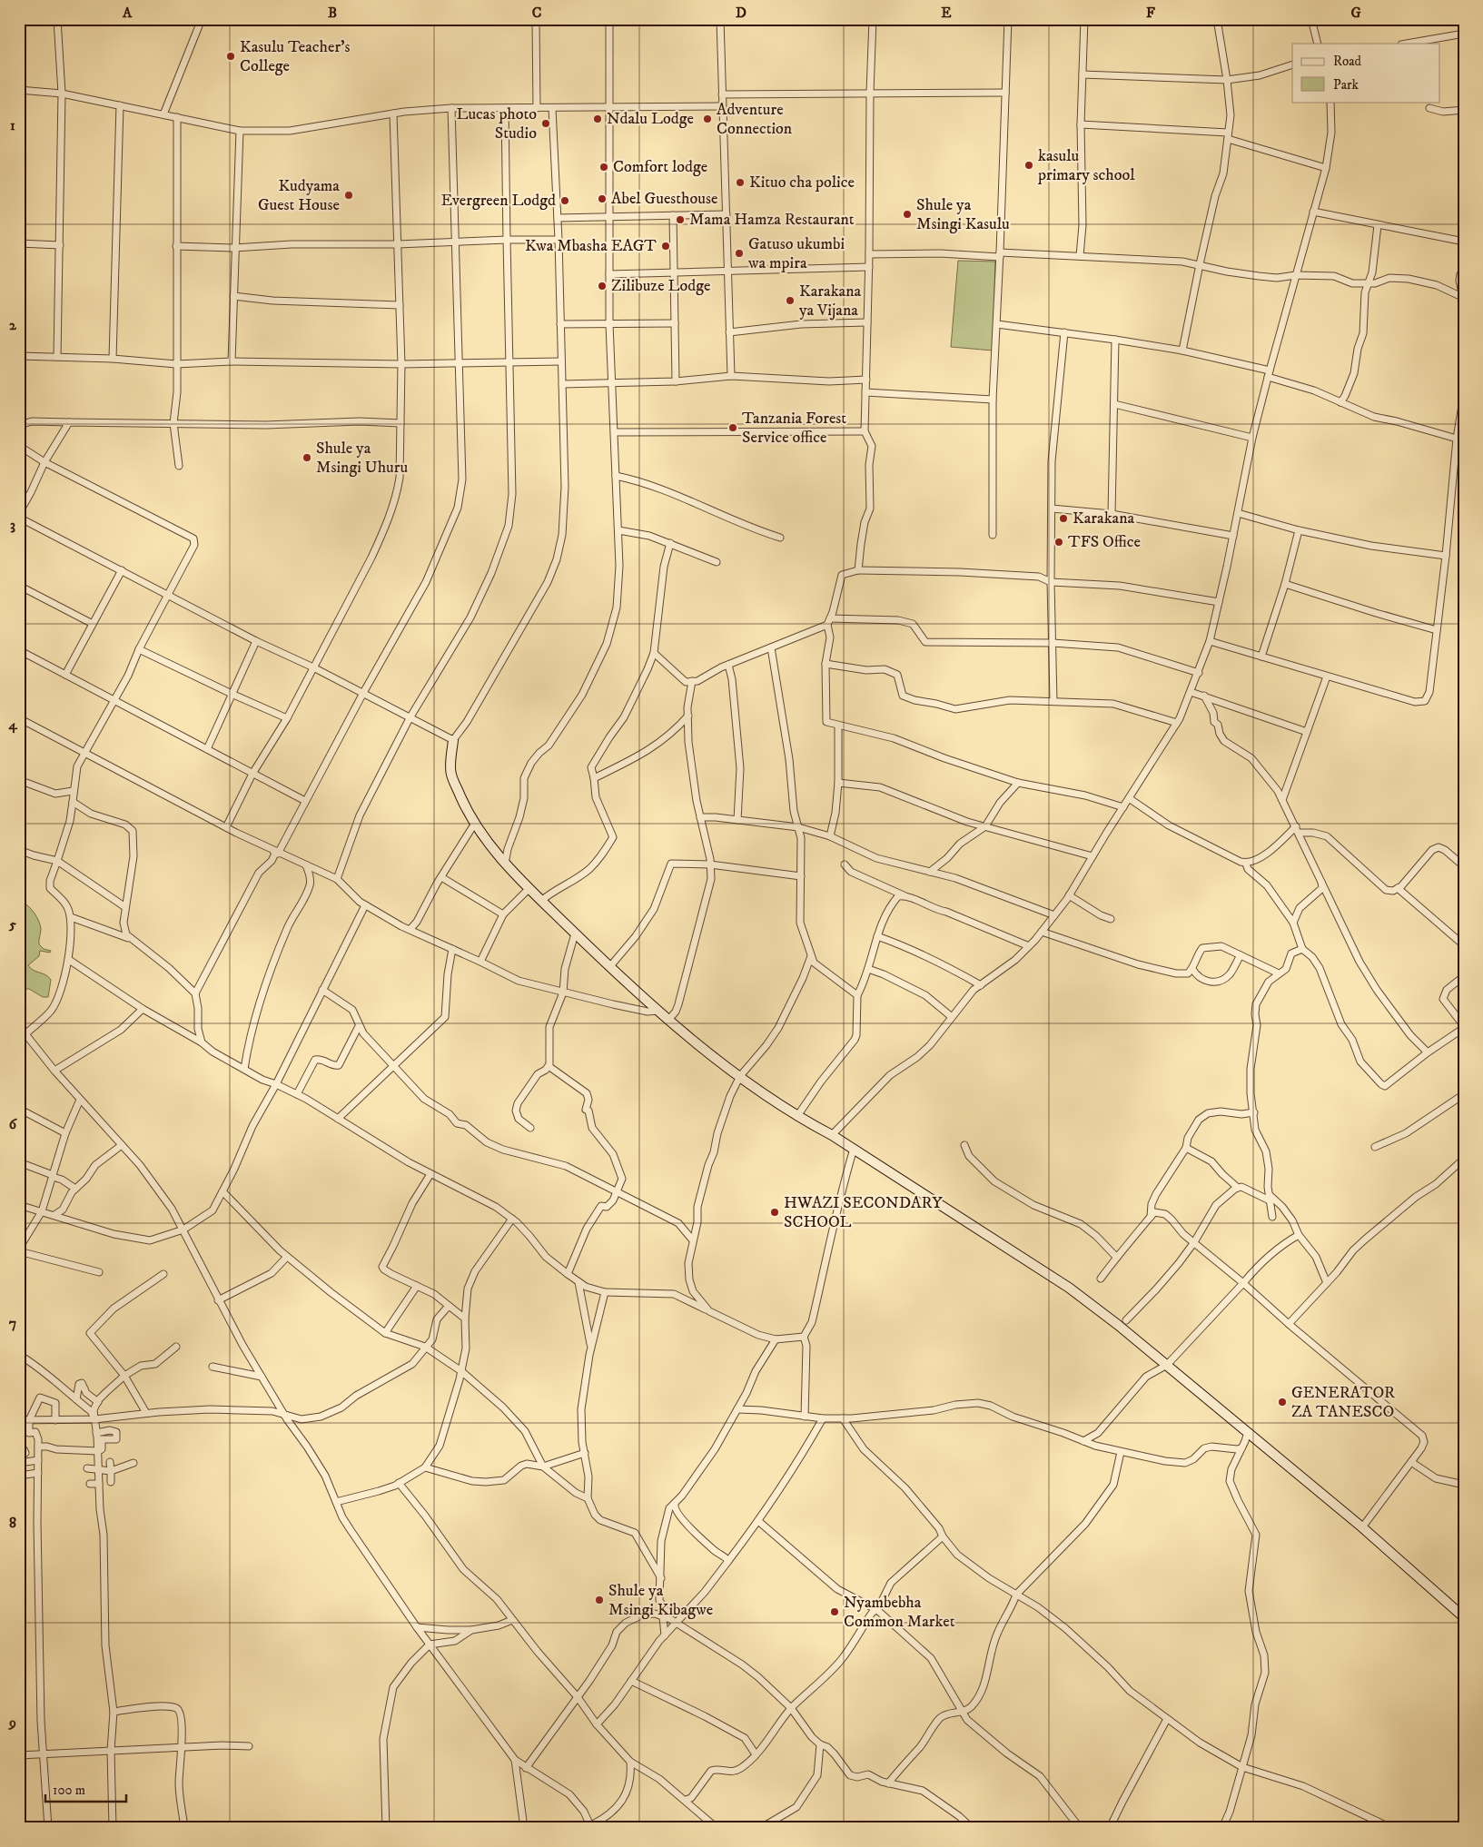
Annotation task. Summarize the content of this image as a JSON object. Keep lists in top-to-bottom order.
{
  "places": [
    "Kasulu Teacher's College",
    "Ndalu Lodge",
    "Adventure Connection",
    "Lucas photo Studio",
    "kasulu primary school",
    "Comfort lodge",
    "Kituo cha police",
    "Kudyama Guest House",
    "Abel Guesthouse",
    "Evergreen Lodgd",
    "Shule ya Msingi Kasulu",
    "Mama Hamza Restaurant",
    "Kwa Mbasha EAGT",
    "Gatuso ukumbi wa mpira",
    "Zilibuze Lodge",
    "Karakana ya Vijana",
    "Tanzania Forest Service office",
    "Shule ya Msingi Uhuru",
    "Karakana",
    "TFS Office",
    "HWAZI SECONDARY SCHOOL",
    "GENERATOR ZA TANESCO",
    "Shule ya Msingi Kibagwe",
    "Nyambebha Common Market"
  ],
  "legend": ["Road", "Park"],
  "scale_bar": "100 m",
  "grid": {
    "columns": [
      "A",
      "B",
      "C",
      "D",
      "E",
      "F",
      "G"
    ],
    "rows": [
      "1",
      "2",
      "3",
      "4",
      "5",
      "6",
      "7",
      "8",
      "9"
    ]
  }
}
